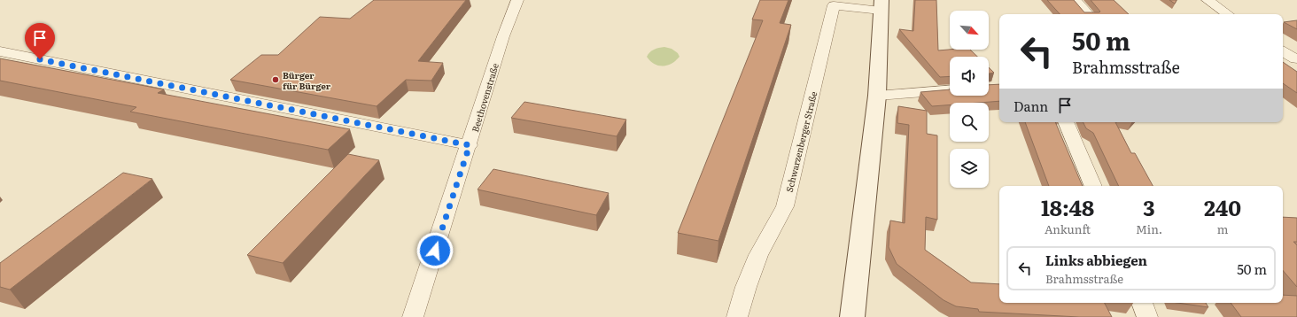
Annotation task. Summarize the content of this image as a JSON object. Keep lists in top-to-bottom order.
{
  "streets": {
    "main road": ["Schwarzenberger Straße"],
    "street": ["Beethovenstraße"]
  },
  "places": ["Bürger für Bürger"],
  "north": "bottom right",
  "page": {
    "turn": ["50 m", "Brahmsstraße"],
    "then": "Dann",
    "eta": [
      "18:48",
      "Ankunft",
      "3",
      "Min.",
      "240",
      "m"
    ],
    "list": [
      {
        "name": "Links abbiegen",
        "note": "Brahmsstraße",
        "value": "50 m"
      }
    ]
  }
}
